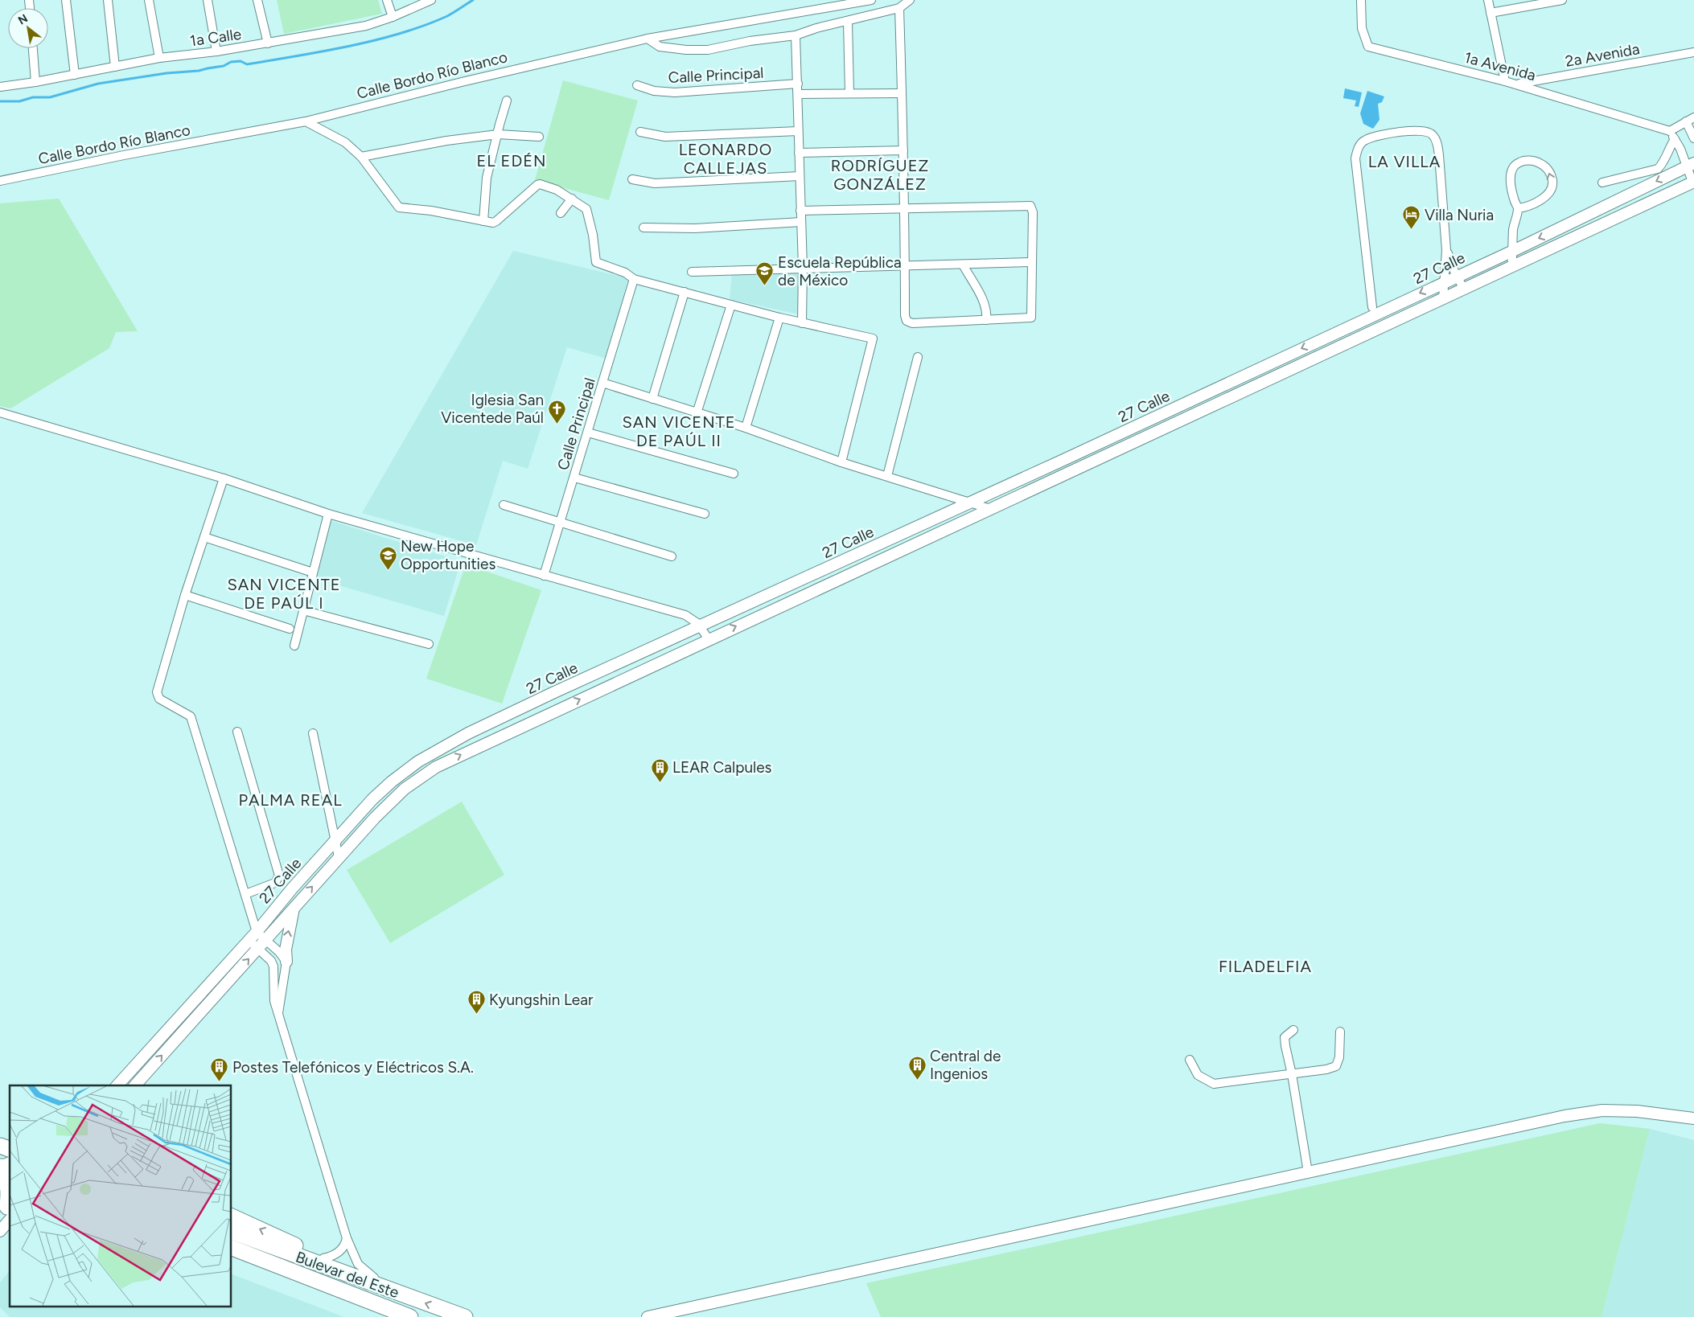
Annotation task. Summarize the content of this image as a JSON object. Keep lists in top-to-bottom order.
{
  "streets": {
    "highway": ["Bulevar del Este"],
    "street": [
      "1a Calle",
      "2a Avenida",
      "1a Avenida",
      "Calle Bordo Río Blanco",
      "Calle Principal",
      "27 Calle"
    ]
  },
  "crossings": [
    ["2a Avenida", "1a Avenida"]
  ],
  "districts": [
    "LEONARDO CALLEJAS",
    "EL EDÉN",
    "LA VILLA",
    "RODRÍGUEZ GONZÁLEZ",
    "SAN VICENTE DE PAÚL II",
    "SAN VICENTE DE PAÚL I",
    "PALMA REAL",
    "FILADELFIA"
  ],
  "places": {
    "hotel": ["Villa Nuria"],
    "school or university": ["Escuela República de México", "New Hope Opportunities"],
    "church": ["Iglesia San Vicentede Paúl"],
    "building": [
      "LEAR Calpules",
      "Kyungshin Lear",
      "Central de Ingenios",
      "Postes Telefónicos y Eléctricos S.A."
    ]
  },
  "north": "top left"
}
